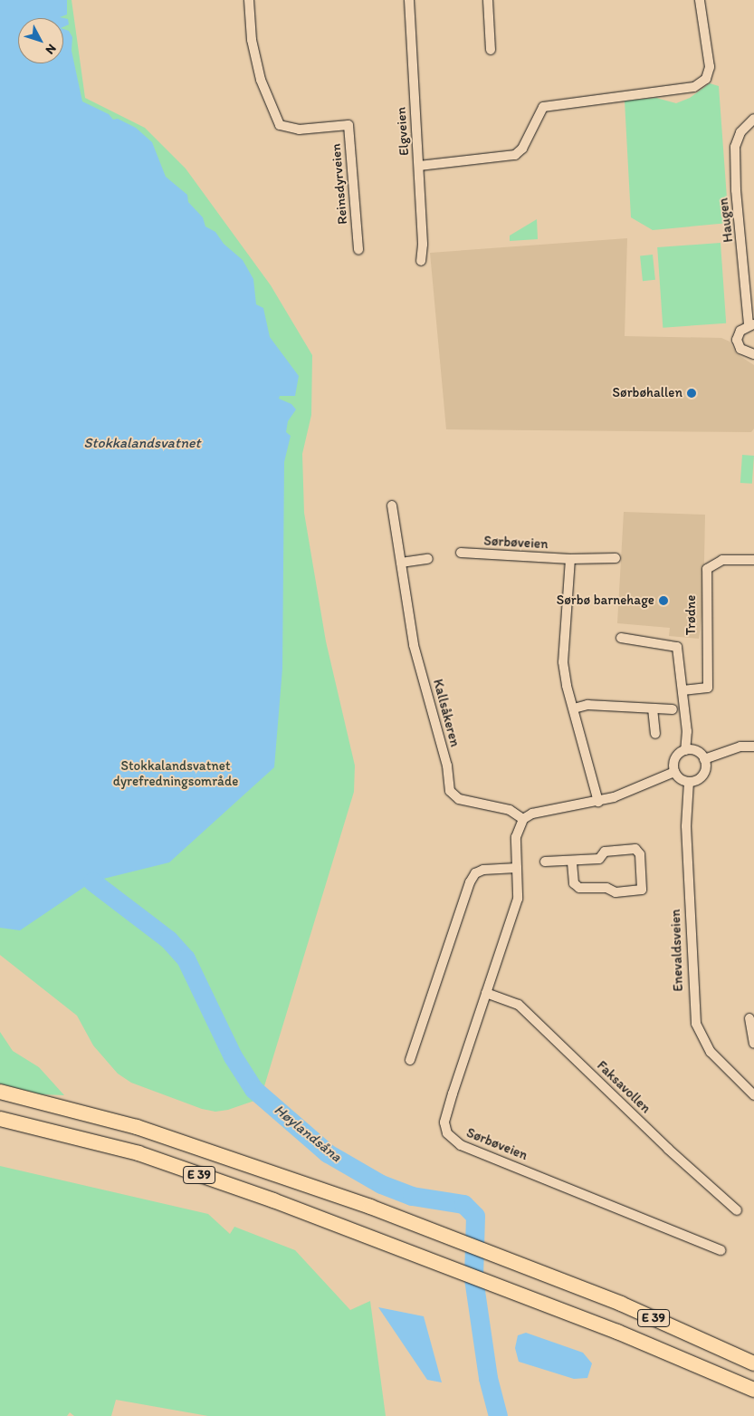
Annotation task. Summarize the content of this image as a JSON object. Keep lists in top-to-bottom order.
{
  "streets": {
    "highway": ["E 39"],
    "street": [
      "Elgveien",
      "Reinsdyrveien",
      "Haugen",
      "Sørbøveien",
      "Trødne",
      "Kallsåkeren",
      "Enevaldsveien",
      "Faksavollen"
    ]
  },
  "crossings": [
    ["Sørbøveien", "Kallsåkeren"],
    ["Sørbøveien", "Faksavollen"],
    ["Trødne", "Enevaldsveien"]
  ],
  "water": ["Stokkalandsvatnet", "Høylandsåna"],
  "parks": ["Stokkalandsvatnet dyrefredningsområde"],
  "places": ["Sørbøhallen", "Sørbø barnehage"],
  "north": "bottom right"
}
